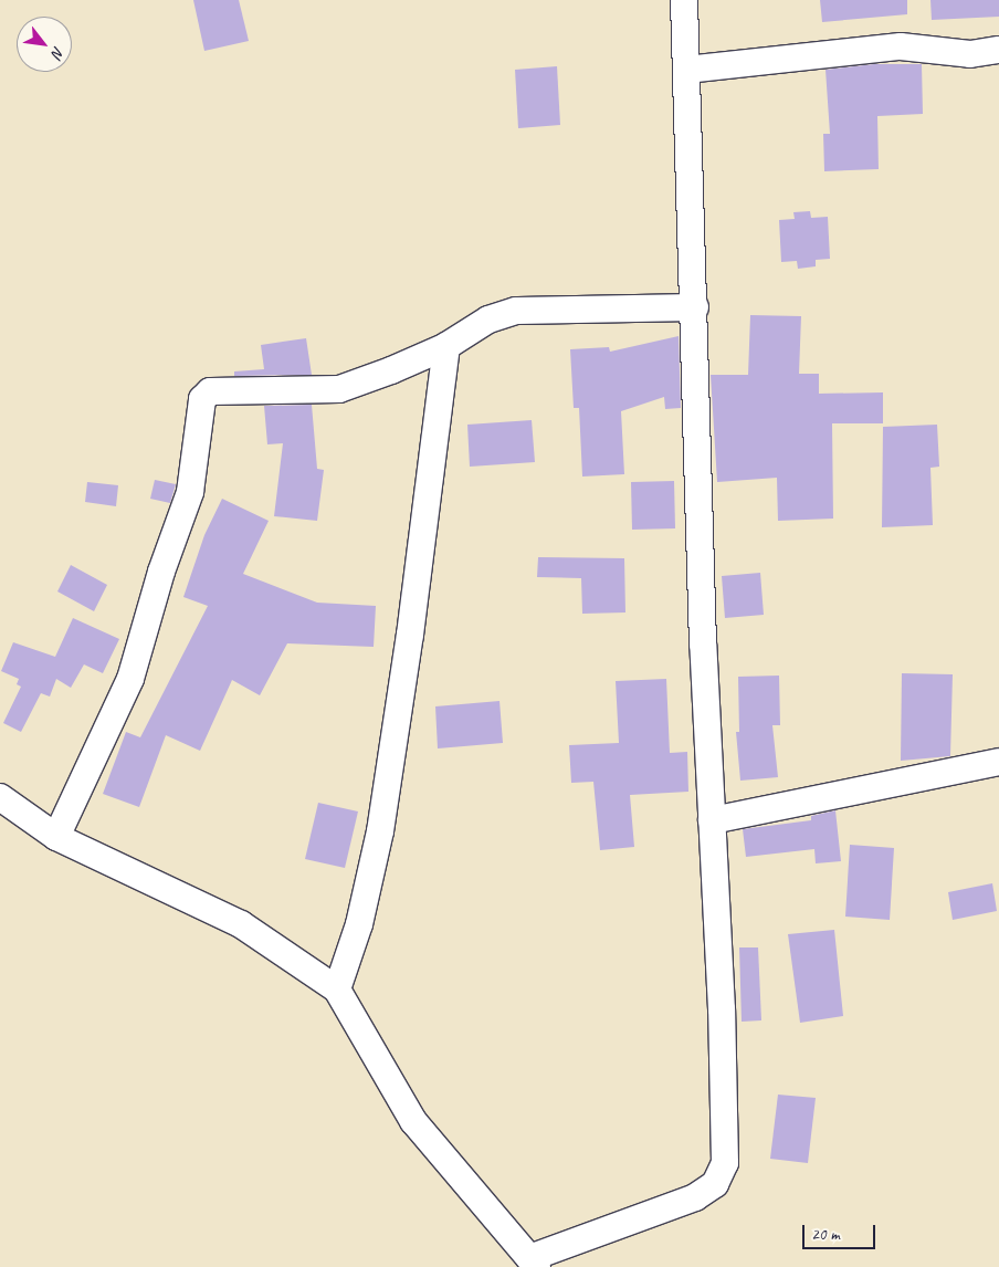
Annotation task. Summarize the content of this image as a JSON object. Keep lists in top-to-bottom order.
{
  "scale_bar": "20 m",
  "north": "bottom right"
}
